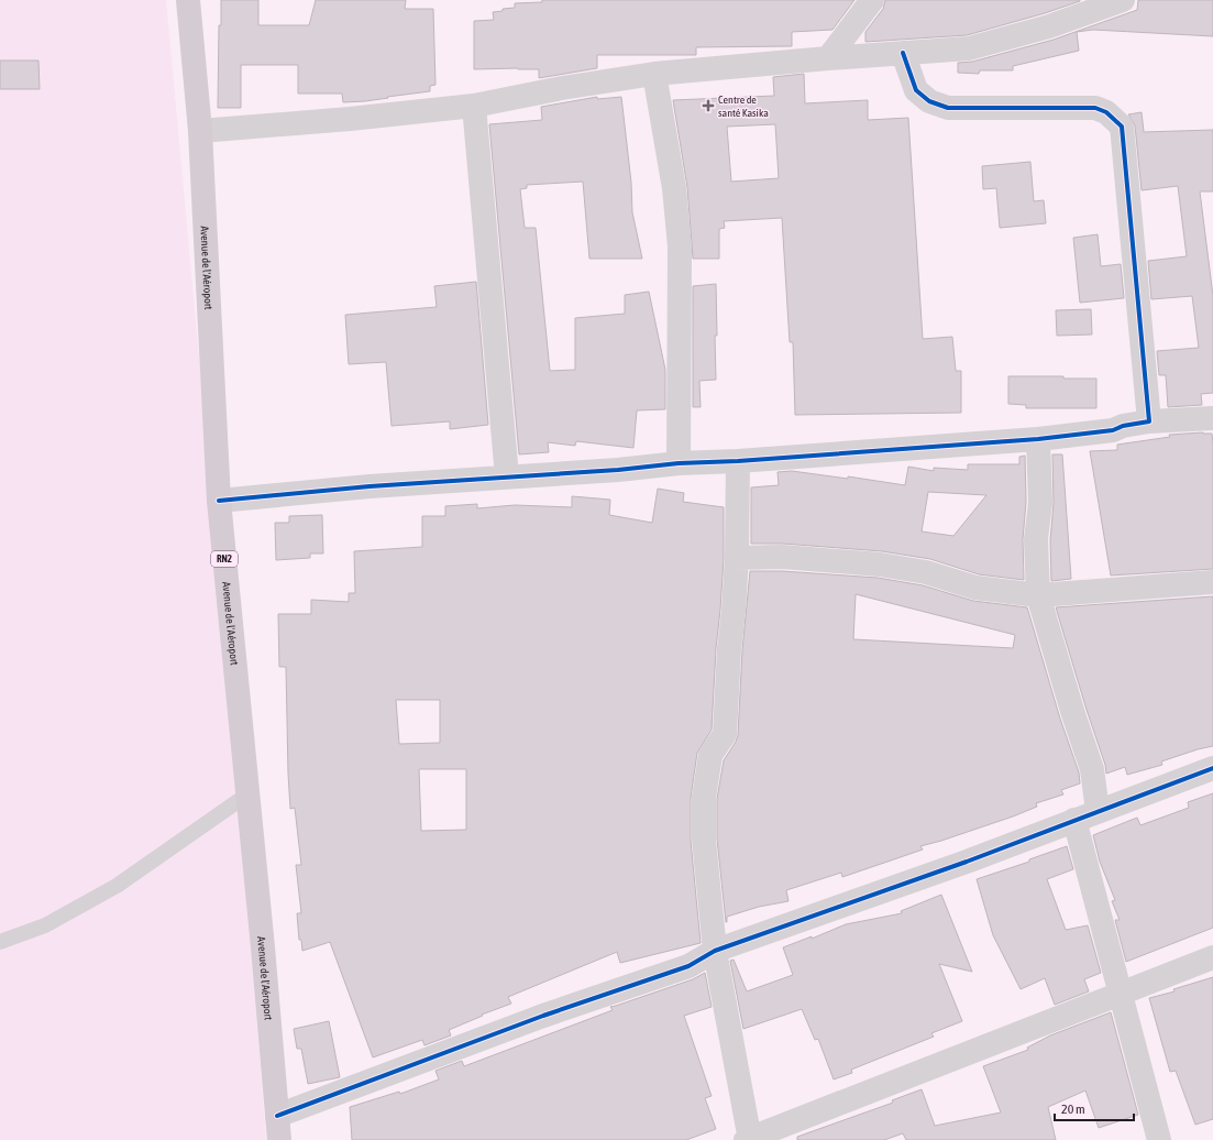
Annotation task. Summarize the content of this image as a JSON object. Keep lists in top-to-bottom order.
{
  "streets": {
    "highway": ["Avenue de l'Aéroport", "RN2"]
  },
  "places": {
    "health": ["Centre de santé Kasika"]
  },
  "scale_bar": "20 m"
}
